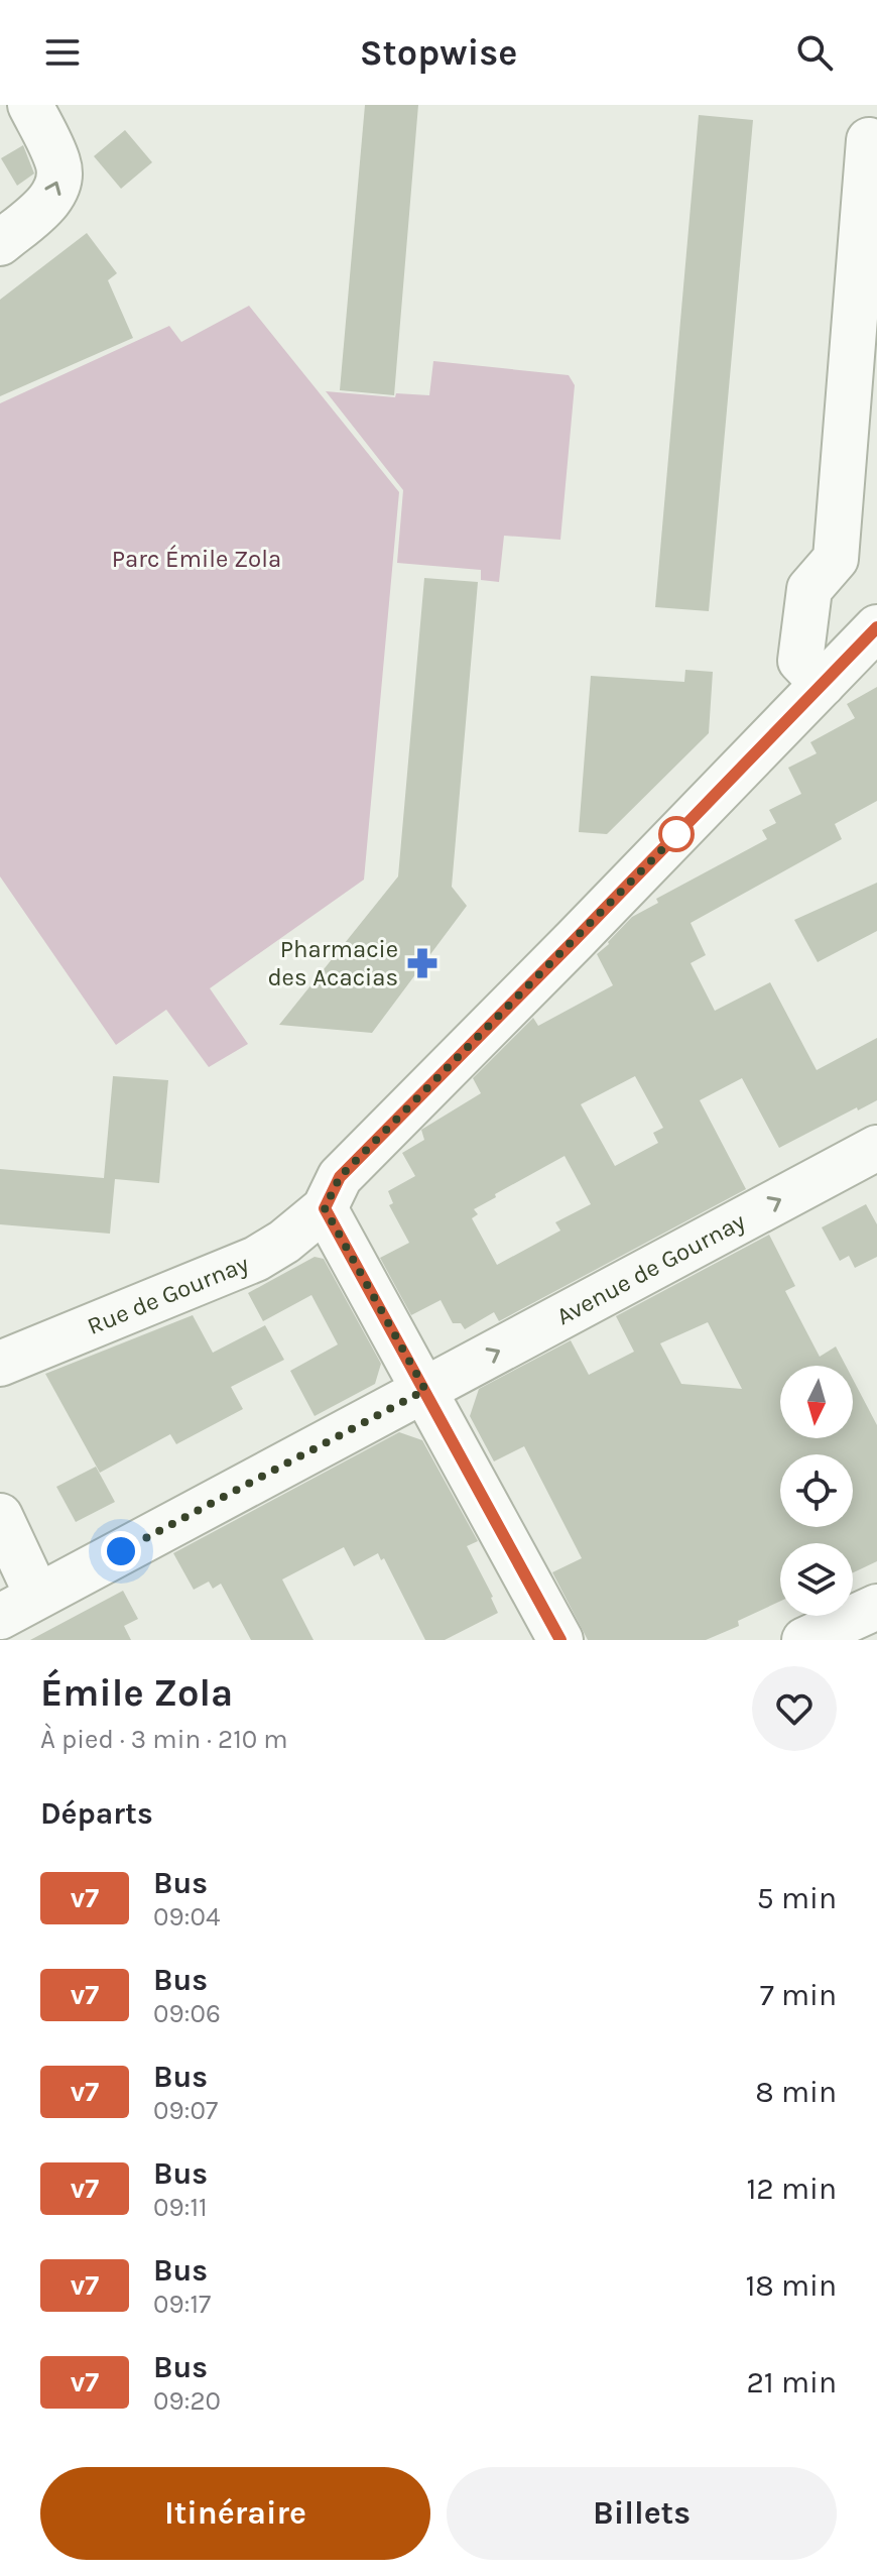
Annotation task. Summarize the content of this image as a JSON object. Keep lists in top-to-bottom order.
{
  "streets": {
    "street": ["Avenue de Gournay", "Rue de Gournay"]
  },
  "parks": ["Parc Émile Zola"],
  "places": {
    "pharmacy": ["Pharmacie des Acacias"]
  },
  "lines": ["bus line v7"],
  "north": "bottom",
  "page": {
    "header": "Stopwise",
    "heading": [
      ["Émile Zola", "À pied · 3 min · 210 m"],
      "Départs"
    ],
    "list": [
      {
        "mark": "v7",
        "name": "Bus",
        "note": "09:04",
        "value": "5 min"
      },
      {
        "mark": "v7",
        "name": "Bus",
        "note": "09:06",
        "value": "7 min"
      },
      {
        "mark": "v7",
        "name": "Bus",
        "note": "09:07",
        "value": "8 min"
      },
      {
        "mark": "v7",
        "name": "Bus",
        "note": "09:11",
        "value": "12 min"
      },
      {
        "mark": "v7",
        "name": "Bus",
        "note": "09:17",
        "value": "18 min"
      },
      {
        "mark": "v7",
        "name": "Bus",
        "note": "09:20",
        "value": "21 min"
      }
    ],
    "buttons": ["Itinéraire", "Billets"]
  }
}
